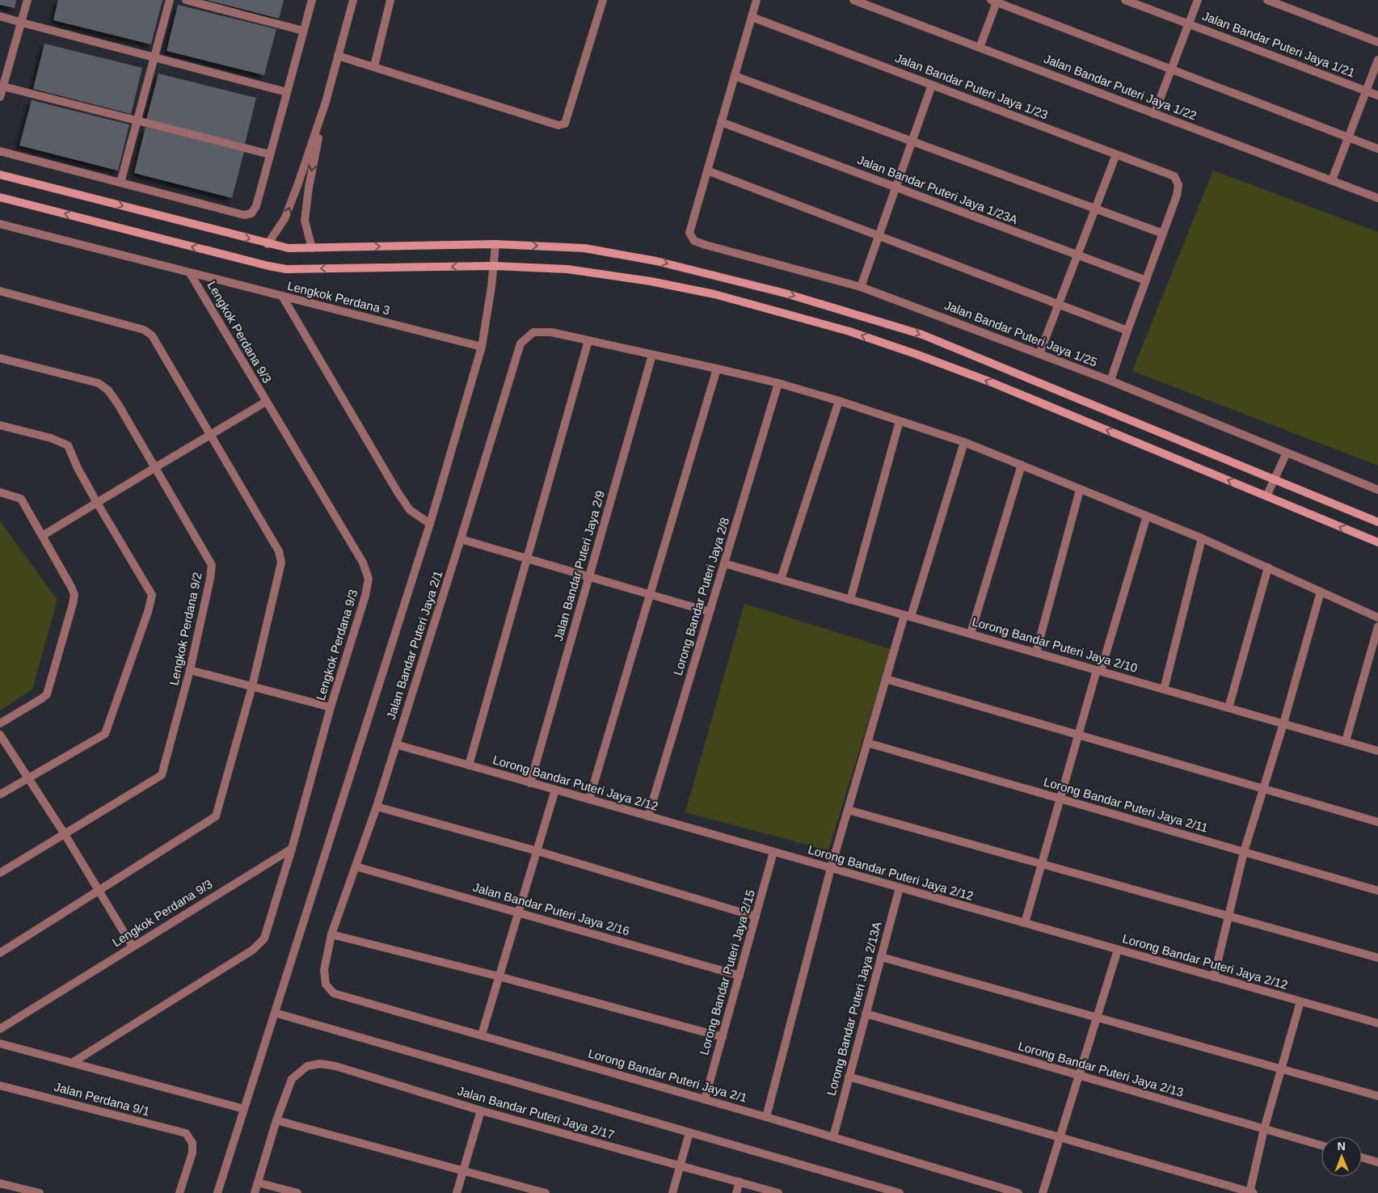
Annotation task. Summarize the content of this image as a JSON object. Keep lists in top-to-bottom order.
{
  "streets": {
    "street": [
      "Jalan Bandar Puteri Jaya 1/21",
      "Jalan Bandar Puteri Jaya 1/23",
      "Jalan Bandar Puteri Jaya 1/22",
      "Jalan Bandar Puteri Jaya 1/23A",
      "Lengkok Perdana 3",
      "Lengkok Perdana 9/3",
      "Jalan Bandar Puteri Jaya 1/25",
      "Jalan Bandar Puteri Jaya 2/9",
      "Lorong Bandar Puteri Jaya 2/8",
      "Lengkok Perdana 9/2",
      "Jalan Bandar Puteri Jaya 2/1",
      "Lorong Bandar Puteri Jaya 2/10",
      "Lorong Bandar Puteri Jaya 2/12",
      "Lorong Bandar Puteri Jaya 2/11",
      "Jalan Bandar Puteri Jaya 2/16",
      "Lorong Bandar Puteri Jaya 2/15",
      "Lorong Bandar Puteri Jaya 2/13A",
      "Lorong Bandar Puteri Jaya 2/13",
      "Lorong Bandar Puteri Jaya 2/1",
      "Jalan Perdana 9/1",
      "Jalan Bandar Puteri Jaya 2/17"
    ]
  },
  "crossings": [
    ["Lengkok Perdana 3", "Lengkok Perdana 9/3"],
    ["Jalan Bandar Puteri Jaya 2/9", "Lorong Bandar Puteri Jaya 2/12"],
    ["Lorong Bandar Puteri Jaya 2/8", "Lorong Bandar Puteri Jaya 2/10"],
    ["Lorong Bandar Puteri Jaya 2/8", "Lorong Bandar Puteri Jaya 2/12"],
    ["Jalan Bandar Puteri Jaya 2/1", "Lorong Bandar Puteri Jaya 2/12"],
    ["Jalan Bandar Puteri Jaya 2/1", "Jalan Bandar Puteri Jaya 2/16"],
    ["Jalan Bandar Puteri Jaya 2/1", "Lorong Bandar Puteri Jaya 2/1"],
    ["Lorong Bandar Puteri Jaya 2/12", "Lorong Bandar Puteri Jaya 2/15"],
    ["Lorong Bandar Puteri Jaya 2/12", "Lorong Bandar Puteri Jaya 2/13A"],
    ["Jalan Bandar Puteri Jaya 2/16", "Lorong Bandar Puteri Jaya 2/15"],
    ["Lorong Bandar Puteri Jaya 2/15", "Lorong Bandar Puteri Jaya 2/1"],
    ["Lorong Bandar Puteri Jaya 2/13A", "Lorong Bandar Puteri Jaya 2/13"],
    ["Lorong Bandar Puteri Jaya 2/13A", "Lorong Bandar Puteri Jaya 2/1"]
  ],
  "north": "top"
}
